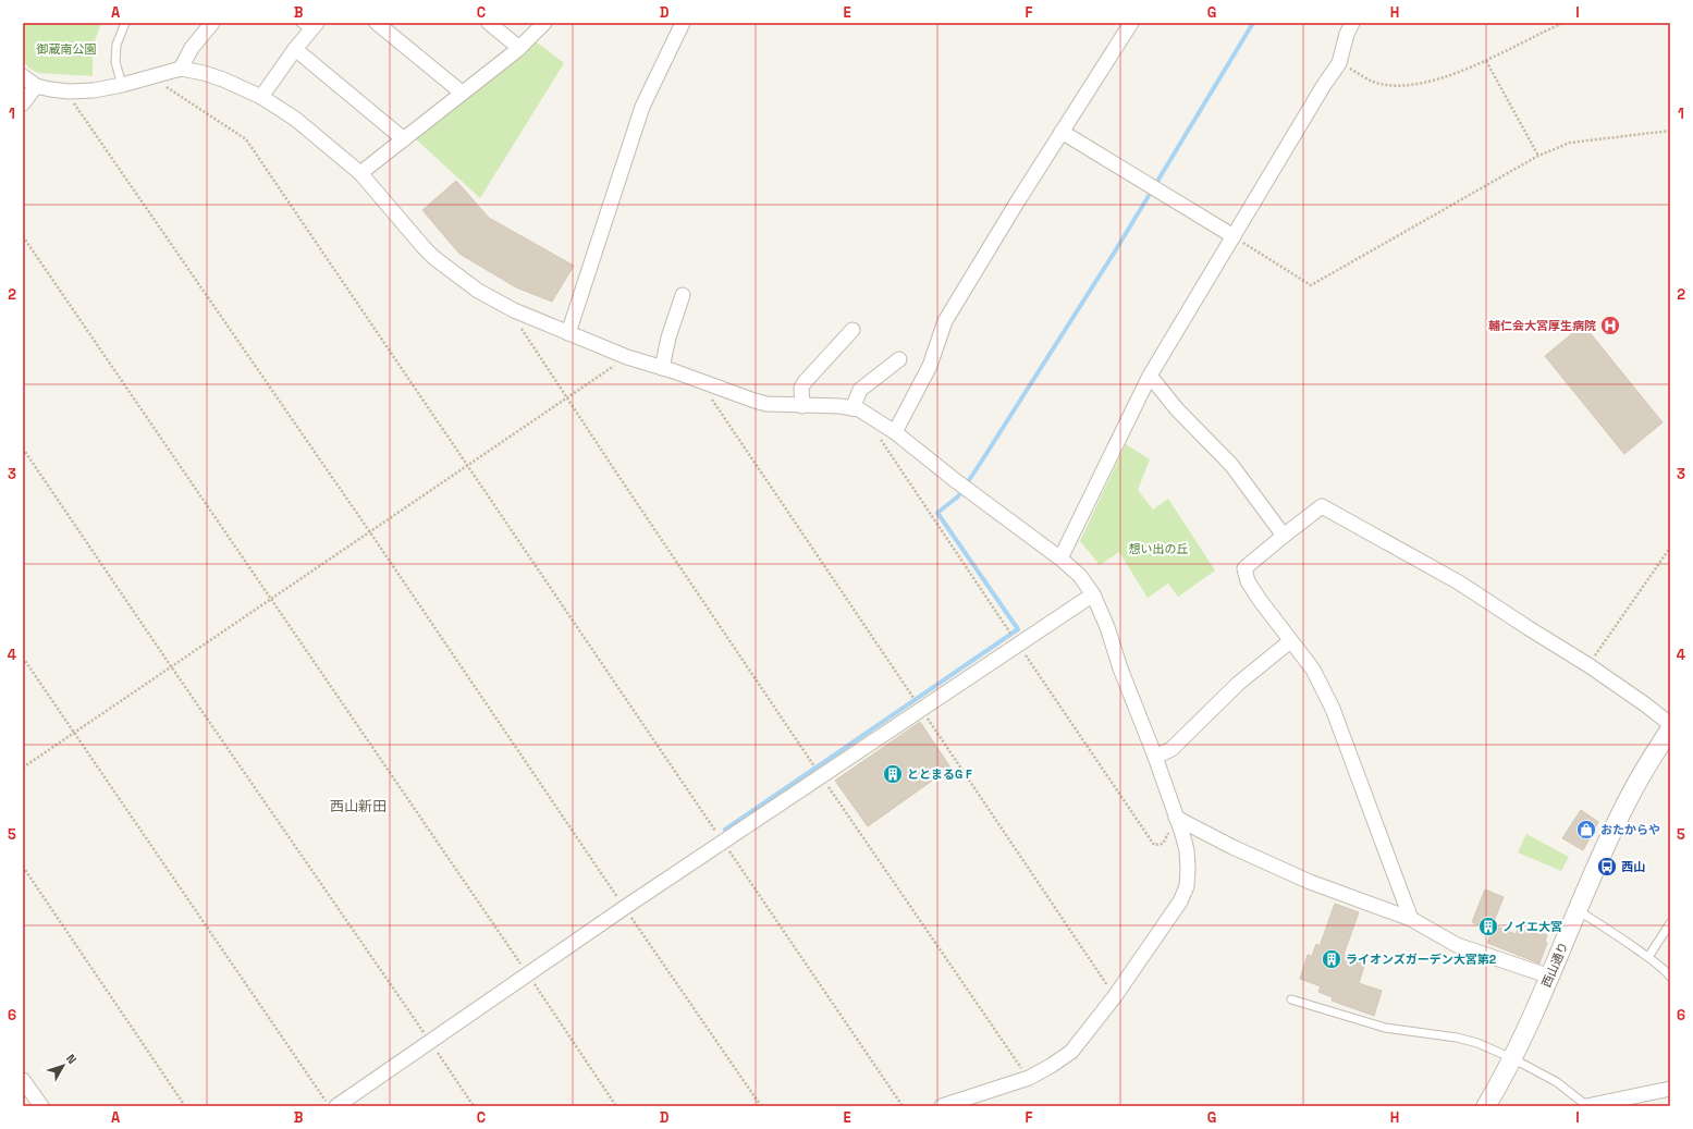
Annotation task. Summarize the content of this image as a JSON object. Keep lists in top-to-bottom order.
{
  "streets": {
    "street": ["西山通り"]
  },
  "districts": ["西山新田"],
  "parks": ["御蔵南公園", "想い出の丘"],
  "places": {
    "hospital": ["輔仁会大宮厚生病院"],
    "building": ["ととまるG F", "ノイエ大宮", "ライオンズガーデン大宮第2"],
    "shop": ["おたからや"],
    "bus stop": ["西山"]
  },
  "north": "top right",
  "grid": {
    "columns": [
      "A",
      "B",
      "C",
      "D",
      "E",
      "F",
      "G",
      "H",
      "I"
    ],
    "rows": [
      "1",
      "2",
      "3",
      "4",
      "5",
      "6"
    ]
  }
}
